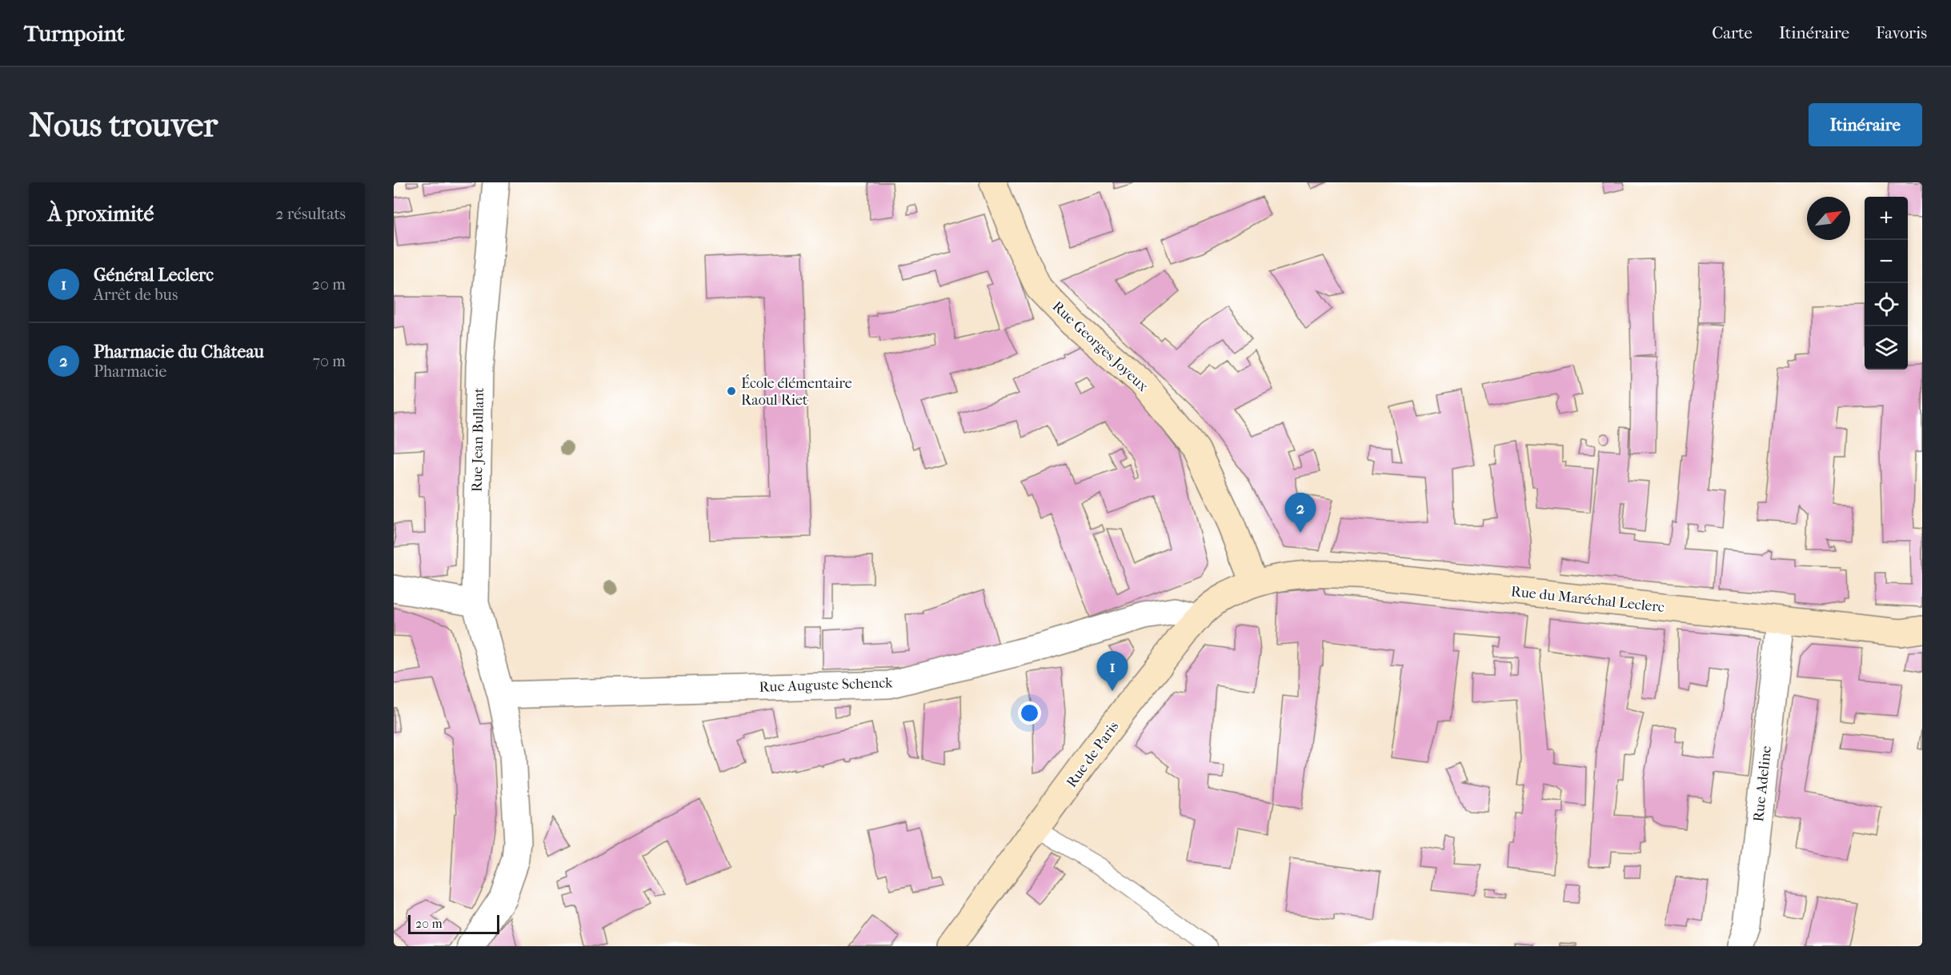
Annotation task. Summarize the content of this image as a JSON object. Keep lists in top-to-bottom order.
{
  "streets": {
    "main road": ["Rue Georges Joyeux", "Rue du Maréchal Leclerc", "Rue de Paris"],
    "street": ["Rue Jean Bullant", "Rue Auguste Schenck", "Rue Adeline"]
  },
  "crossings": [
    ["Rue Georges Joyeux", "Rue du Maréchal Leclerc"],
    ["Rue Georges Joyeux", "Rue de Paris"],
    ["Rue Jean Bullant", "Rue Auguste Schenck"],
    ["Rue du Maréchal Leclerc", "Rue de Paris"],
    ["Rue du Maréchal Leclerc", "Rue Adeline"],
    ["Rue Auguste Schenck", "Rue de Paris"]
  ],
  "places": ["École élémentaire Raoul Riet"],
  "scale_bar": "20 m",
  "north": "top right",
  "page": {
    "header": "Turnpoint",
    "nav": ["Carte", "Itinéraire", "Favoris"],
    "buttons": "Itinéraire",
    "title": "Nous trouver",
    "heading": ["À proximité", "2 résultats"],
    "map_buttons": ["+", "−"],
    "list": [
      {
        "mark": "1",
        "name": "Général Leclerc",
        "note": "Arrêt de bus",
        "value": "20 m"
      },
      {
        "mark": "2",
        "name": "Pharmacie du Château",
        "note": "Pharmacie",
        "value": "70 m"
      }
    ],
    "pins": ["2", "1"],
    "scale": "20 m"
  }
}
